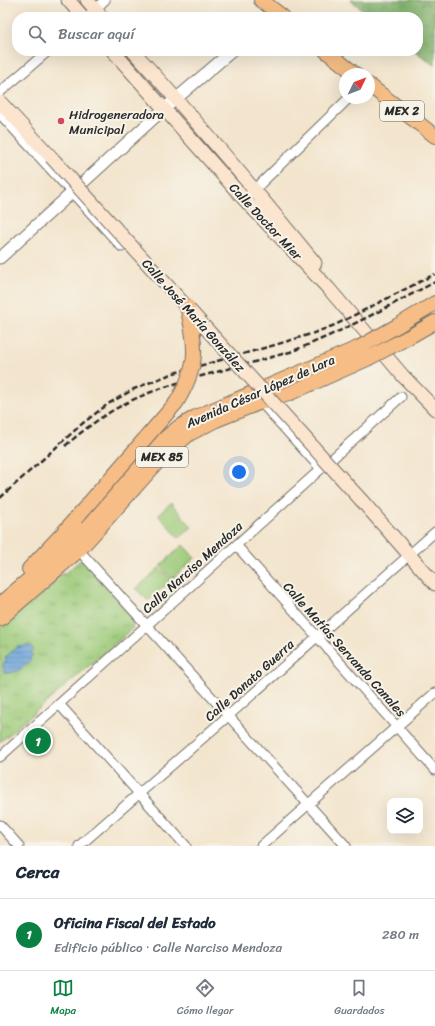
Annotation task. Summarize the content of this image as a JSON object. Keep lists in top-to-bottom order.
{
  "streets": {
    "main road": [
      "MEX 2",
      "Calle Doctor Mier",
      "Calle José María González",
      "Avenida César López de Lara",
      "MEX 85"
    ],
    "street": ["Calle Narciso Mendoza", "Calle Matías Servando Canales", "Calle Donato Guerra"]
  },
  "crossings": [
    ["Calle José María González", "Calle Donato Guerra"],
    ["Calle Narciso Mendoza", "Calle Matías Servando Canales"],
    ["Calle Matías Servando Canales", "Calle Donato Guerra"]
  ],
  "places": ["Hidrogeneradora Municipal"],
  "north": "top right",
  "page": {
    "search": "Buscar aquí",
    "pins": "1",
    "heading": "Cerca",
    "list": [
      {
        "mark": "1",
        "name": "Oficina Fiscal del Estado",
        "note": "Edificio público · Calle Narciso Mendoza",
        "value": "280 m"
      }
    ],
    "nav": ["Mapa", "Cómo llegar", "Guardados"]
  }
}
